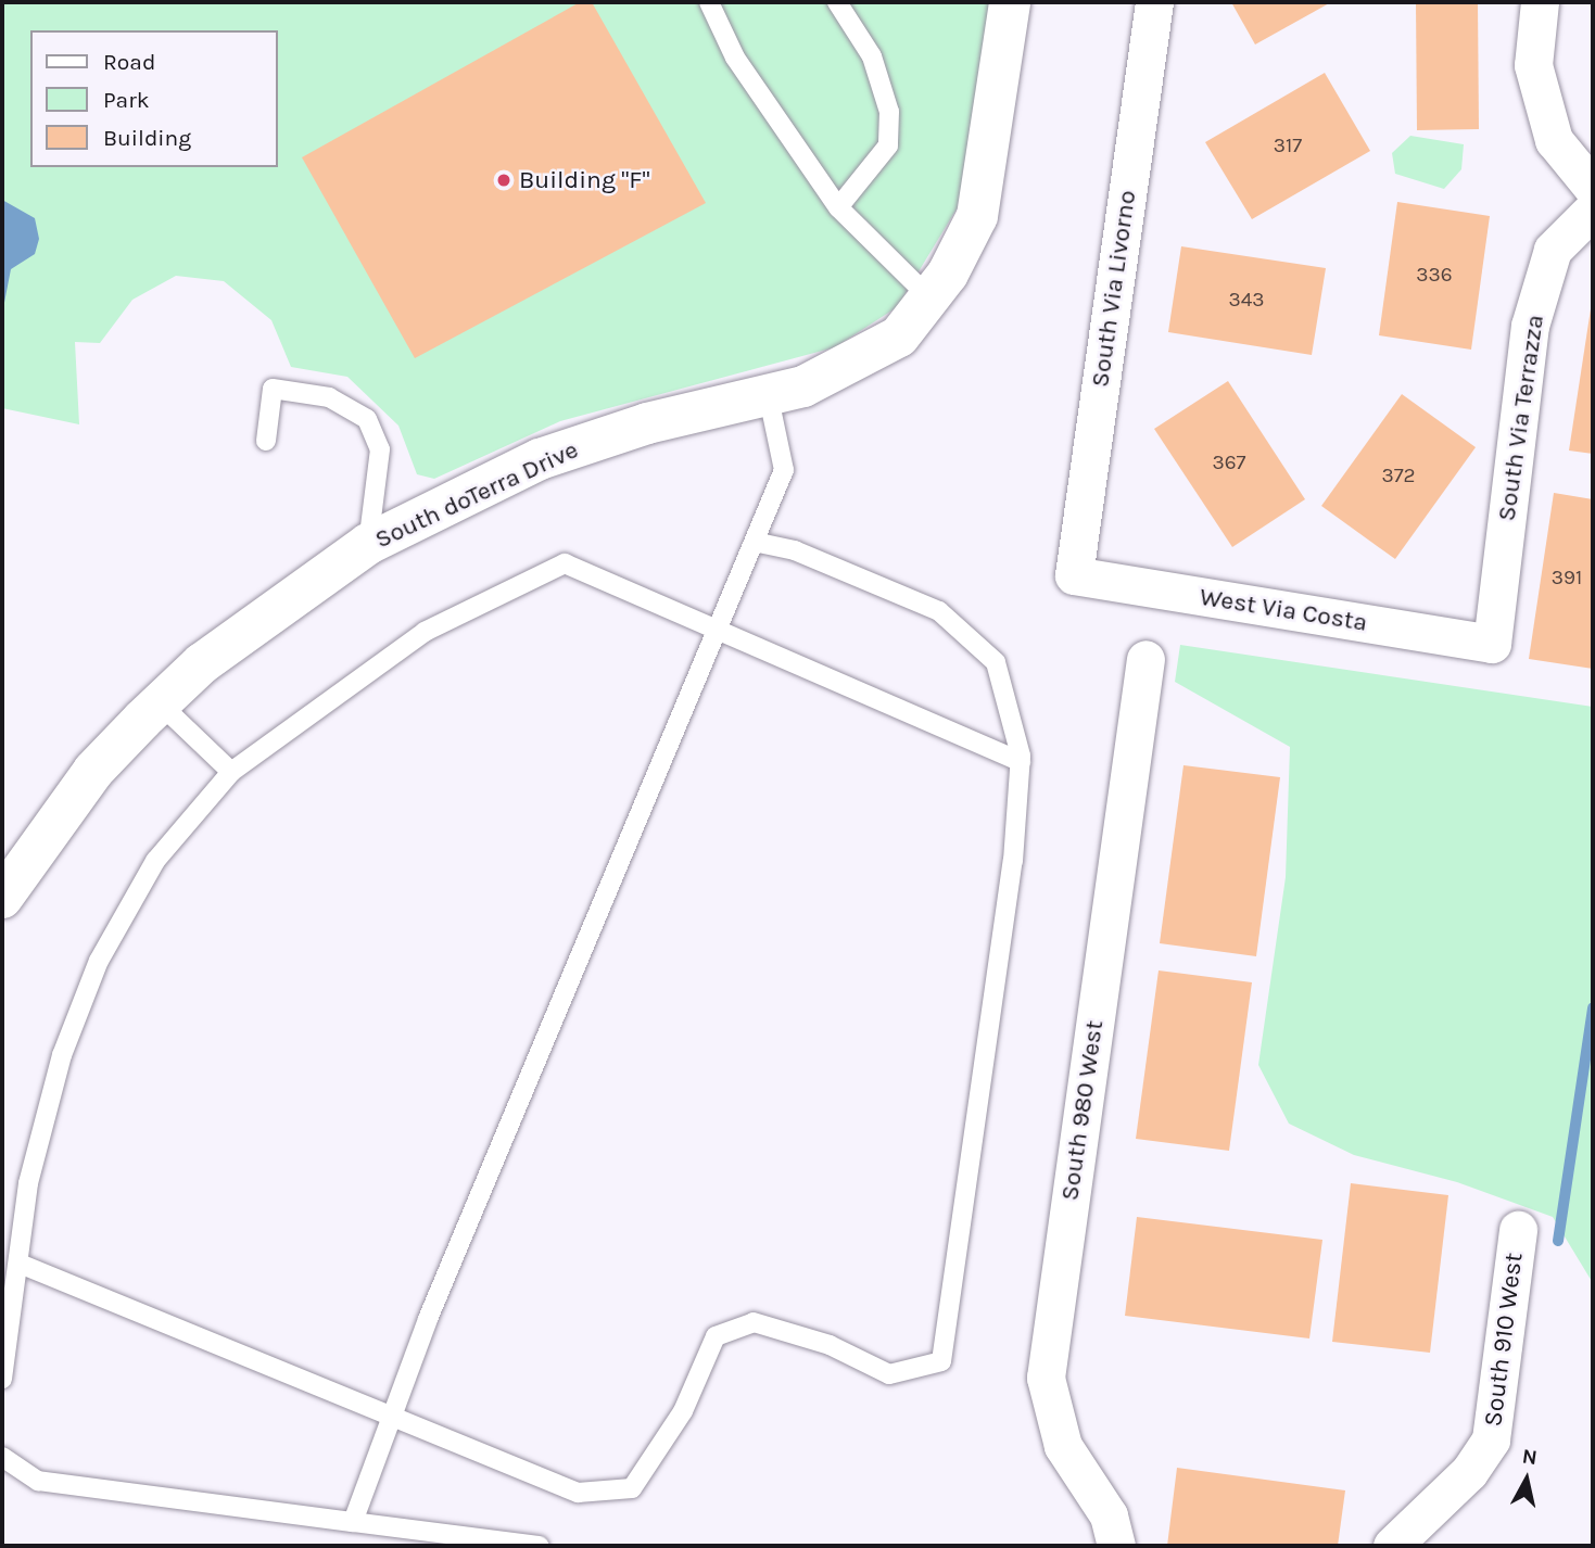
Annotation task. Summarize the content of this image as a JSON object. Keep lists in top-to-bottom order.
{
  "streets": {
    "street": [
      "South Via Livorno",
      "South Via Terrazza",
      "South doTerra Drive",
      "West Via Costa",
      "South 980 West",
      "South 910 West"
    ]
  },
  "crossings": [
    ["South Via Livorno", "West Via Costa"],
    ["South Via Terrazza", "West Via Costa"]
  ],
  "places": ["Building \"F\""],
  "house_numbers": [
    "317",
    "336",
    "343",
    "367",
    "372",
    "391"
  ],
  "legend": ["Road", "Park", "Building"],
  "north": "top"
}
